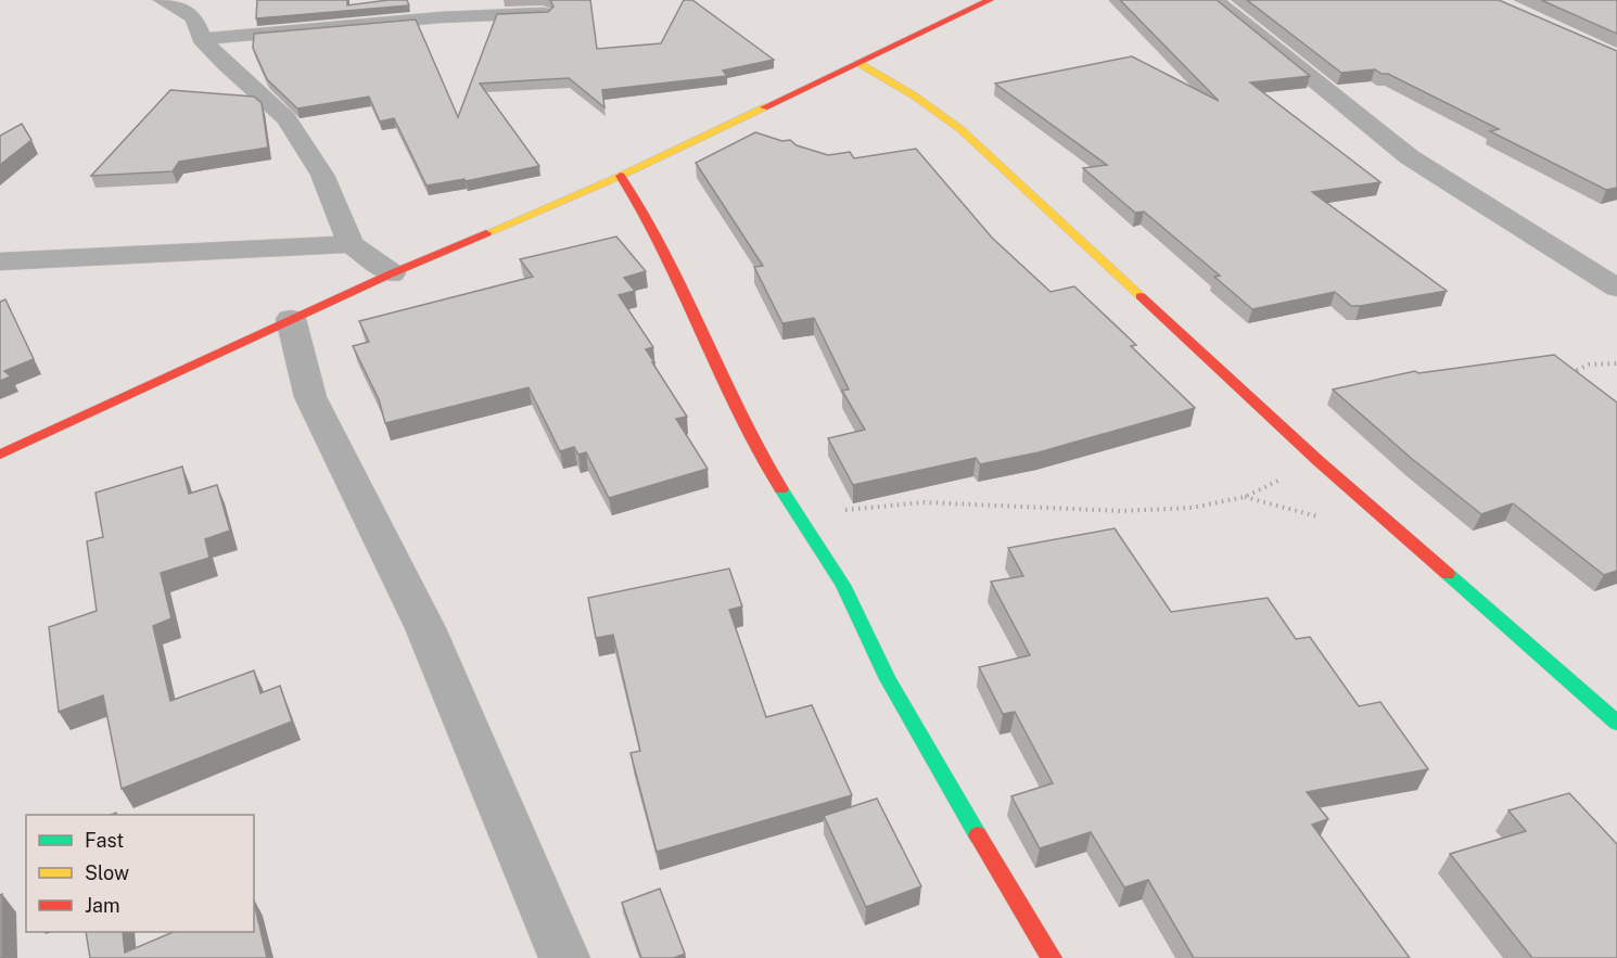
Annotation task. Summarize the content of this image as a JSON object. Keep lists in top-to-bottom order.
{
  "legend": ["Fast", "Slow", "Jam"]
}
